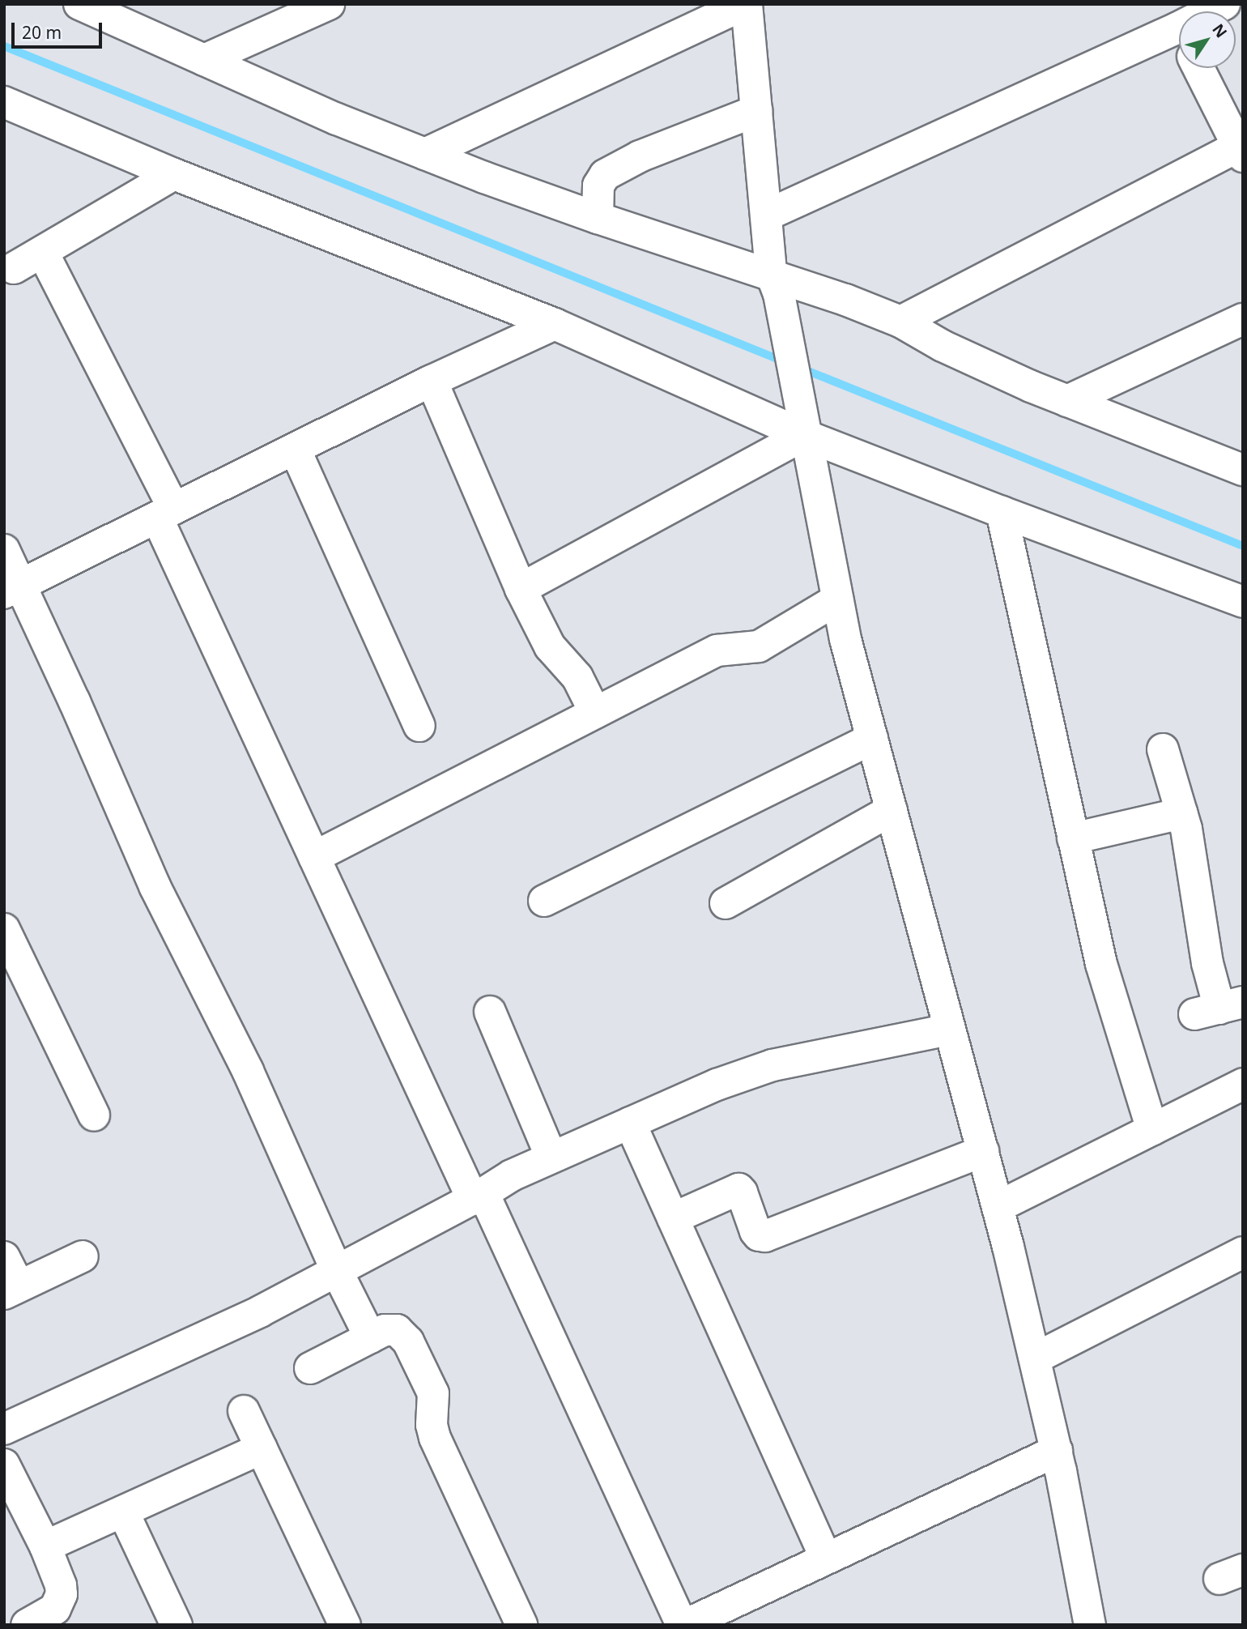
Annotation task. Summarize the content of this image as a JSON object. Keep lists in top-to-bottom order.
{
  "scale_bar": "20 m",
  "north": "top right"
}
